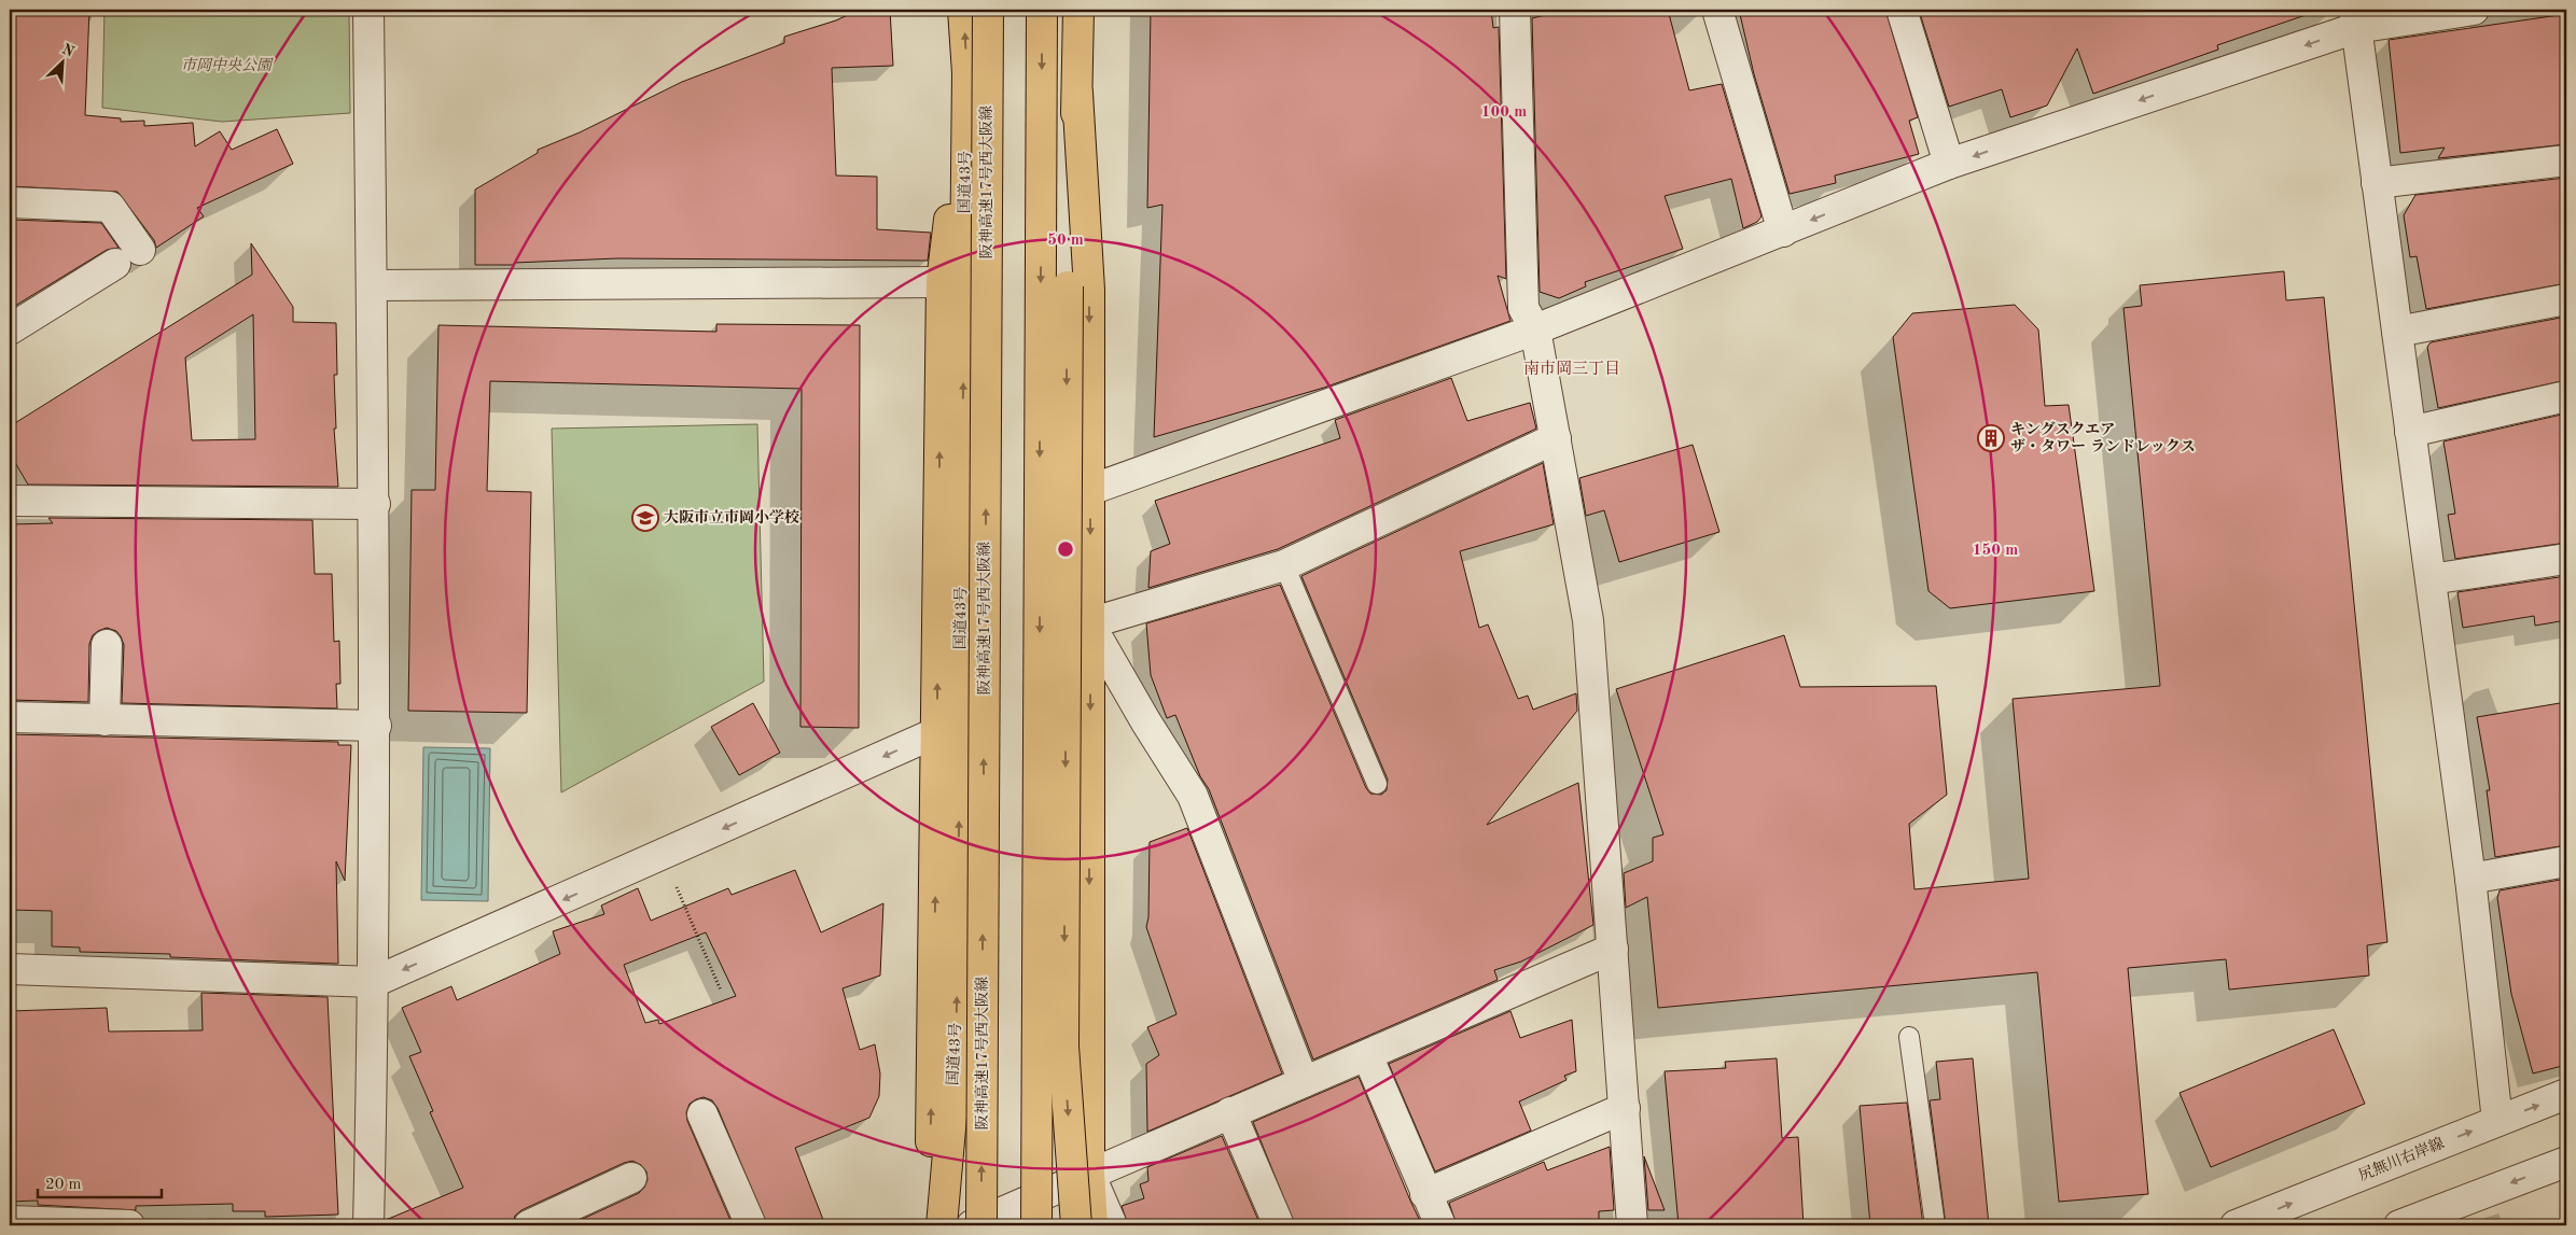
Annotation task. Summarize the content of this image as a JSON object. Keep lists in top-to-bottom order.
{
  "streets": {
    "highway": ["国道43号", "阪神高速17号西大阪線"],
    "street": ["尻無川右岸線"]
  },
  "districts": ["南市岡三丁目"],
  "parks": ["市岡中央公園"],
  "places": {
    "building": ["キングスクエア ザ・タワー ランドレックス"],
    "school or university": ["大阪市立市岡小学校"]
  },
  "scale_bar": "20 m",
  "north": "top right",
  "rings": ["100 m", "50 m", "150 m"]
}
